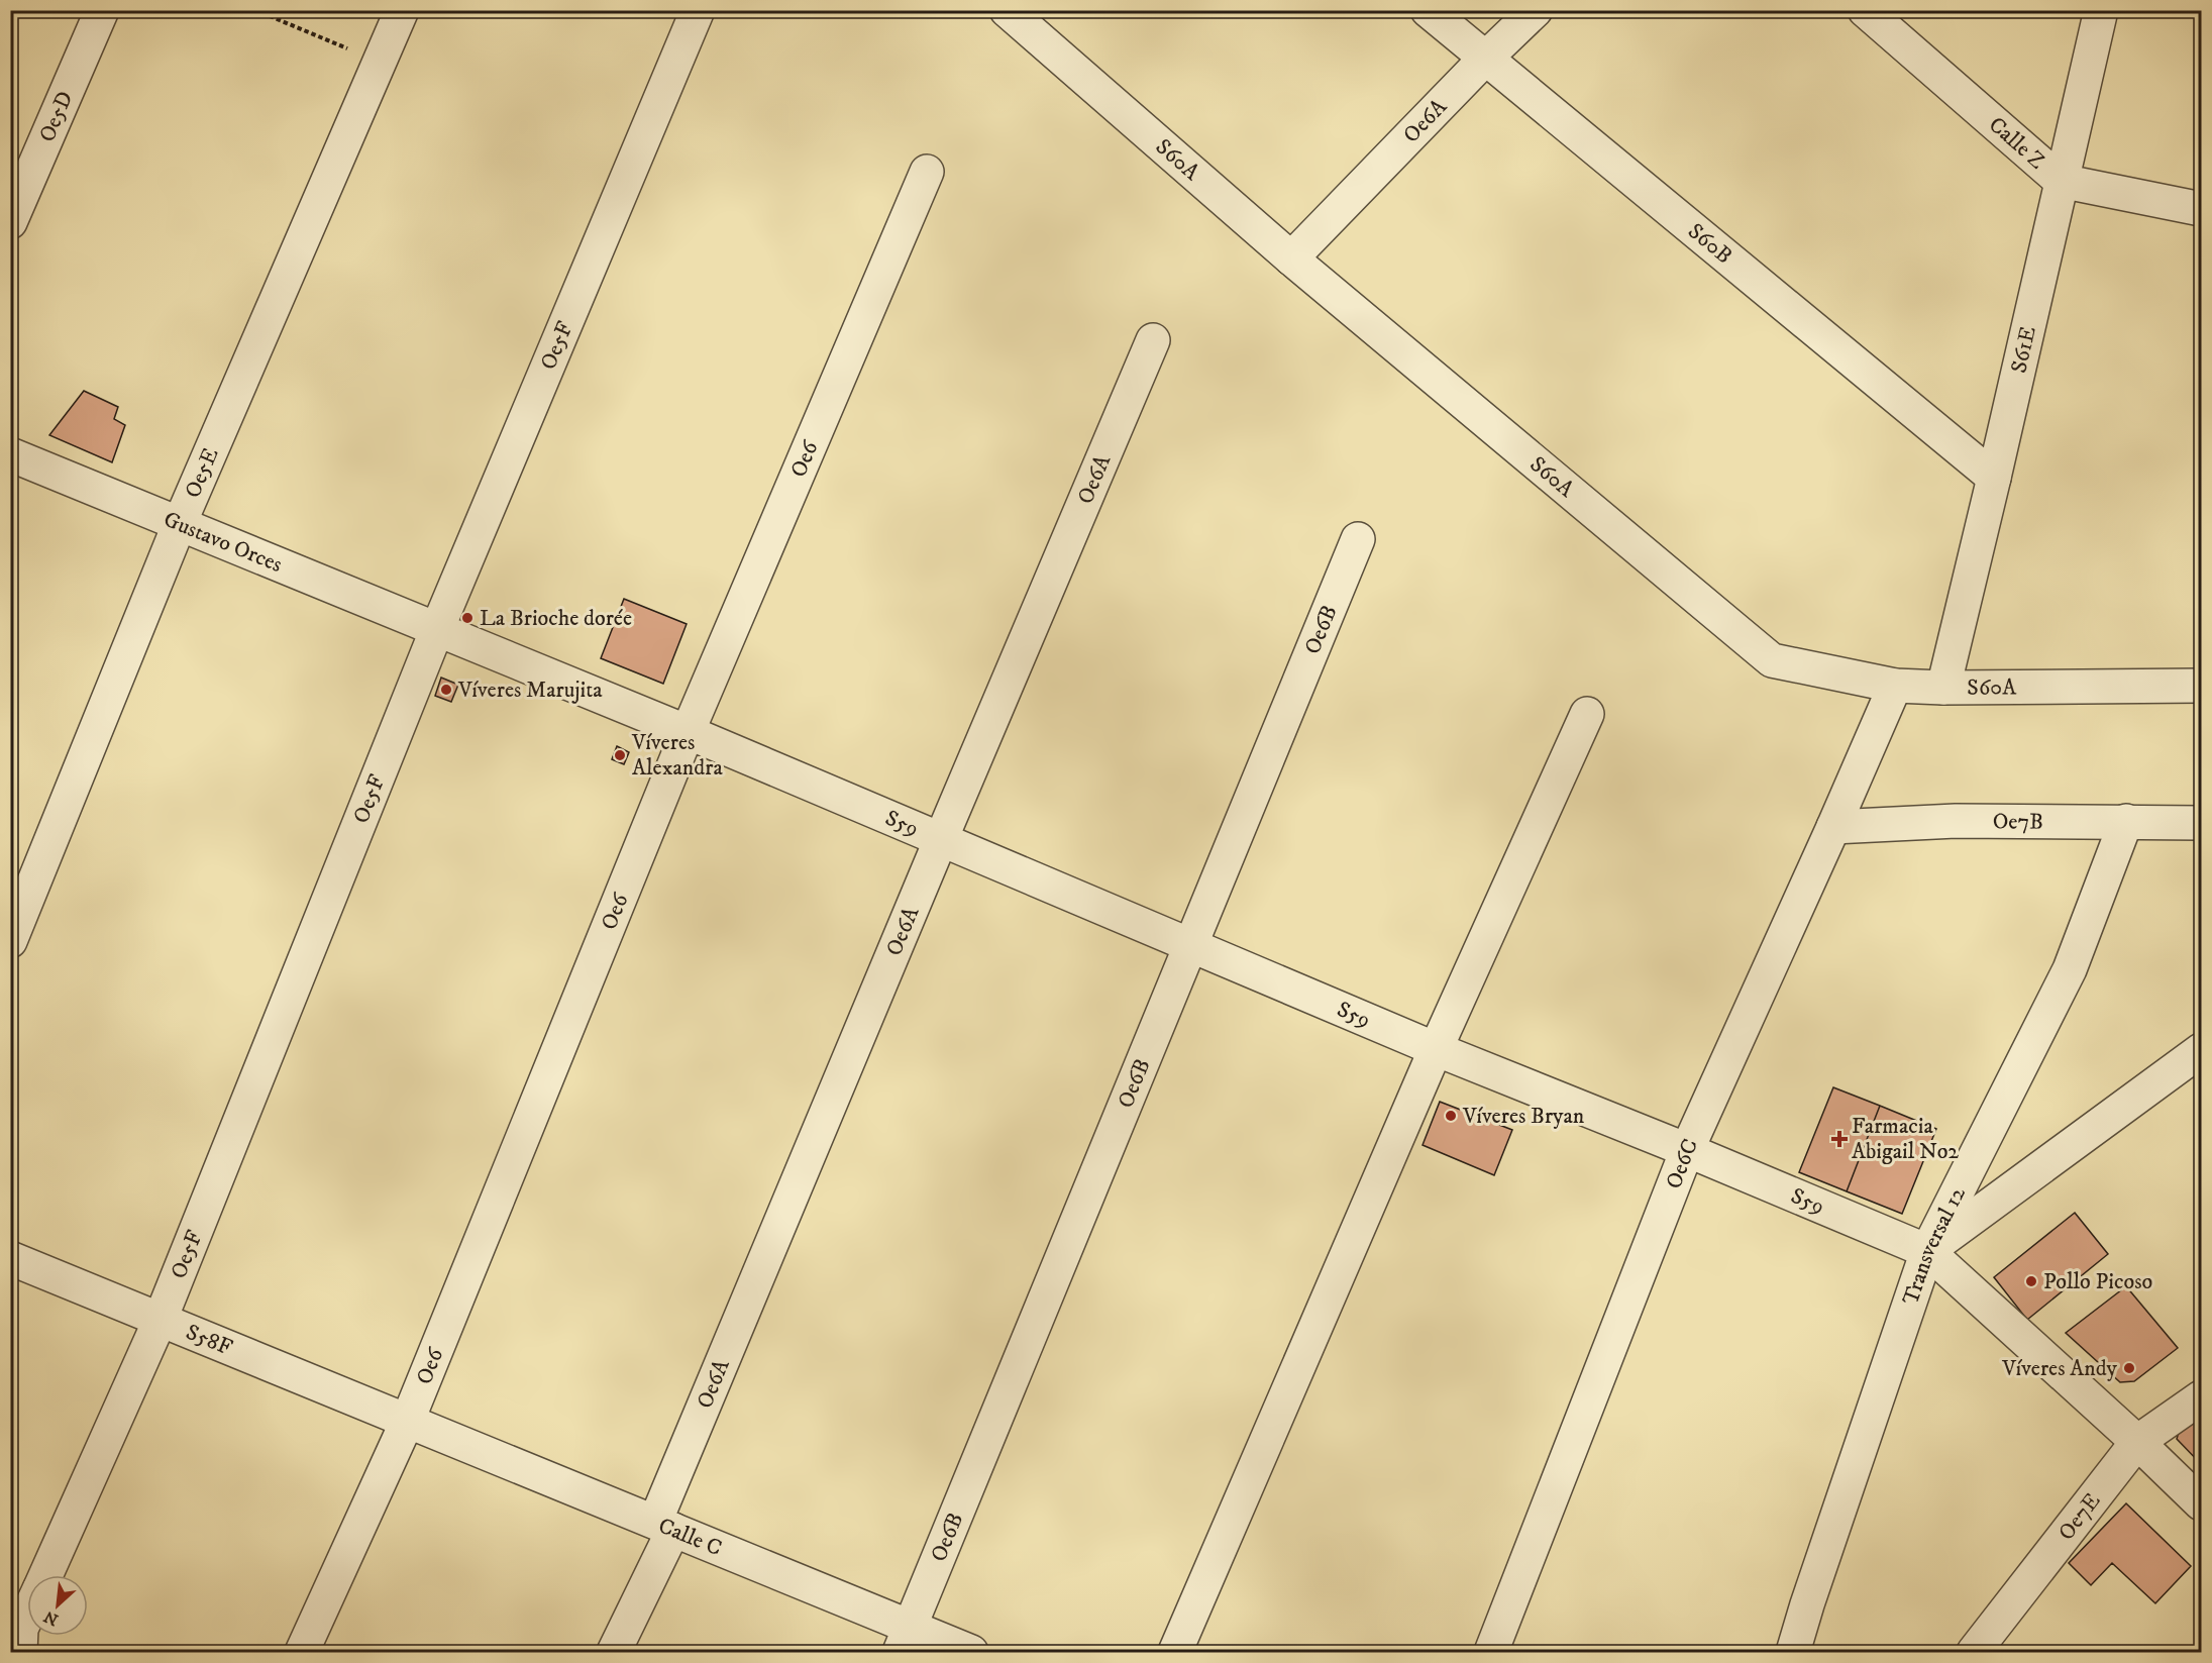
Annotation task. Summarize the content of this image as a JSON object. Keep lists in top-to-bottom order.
{
  "streets": {
    "street": [
      "Oe5D",
      "Oe6A",
      "Calle Z",
      "S60A",
      "S60B",
      "Oe5F",
      "S61E",
      "Oe6",
      "Oe5E",
      "Gustavo Orces",
      "Oe6B",
      "Oe7B",
      "S59",
      "Oe6C",
      "Transversal 12",
      "S58F",
      "Oe7E",
      "Calle C"
    ]
  },
  "crossings": [
    ["Oe6A", "S60A"],
    ["Oe6A", "S60B"],
    ["Oe6A", "S59"],
    ["Oe6A", "Calle C"],
    ["Calle Z", "S61E"],
    ["S60A", "S61E"],
    ["S60A", "Oe6C"],
    ["S60B", "S61E"],
    ["Oe5F", "Gustavo Orces"],
    ["Oe5F", "S59"],
    ["Oe5F", "S58F"],
    ["Oe6", "S59"],
    ["Oe6", "S58F"],
    ["Oe6", "Calle C"],
    ["Oe5E", "Gustavo Orces"],
    ["Gustavo Orces", "S59"],
    ["Oe6B", "S59"],
    ["Oe6B", "Calle C"],
    ["Oe7B", "Oe6C"],
    ["Oe7B", "Transversal 12"],
    ["S59", "Oe6C"],
    ["S59", "Transversal 12"],
    ["S59", "Oe7E"],
    ["S58F", "Calle C"]
  ],
  "places": {
    "other": [
      "La Brioche dorée",
      "Víveres Marujita",
      "Víveres Alexandra",
      "Víveres Bryan",
      "Pollo Picoso",
      "Víveres Andy"
    ],
    "health": ["Farmacia Abigail No2"]
  },
  "north": "bottom left"
}
